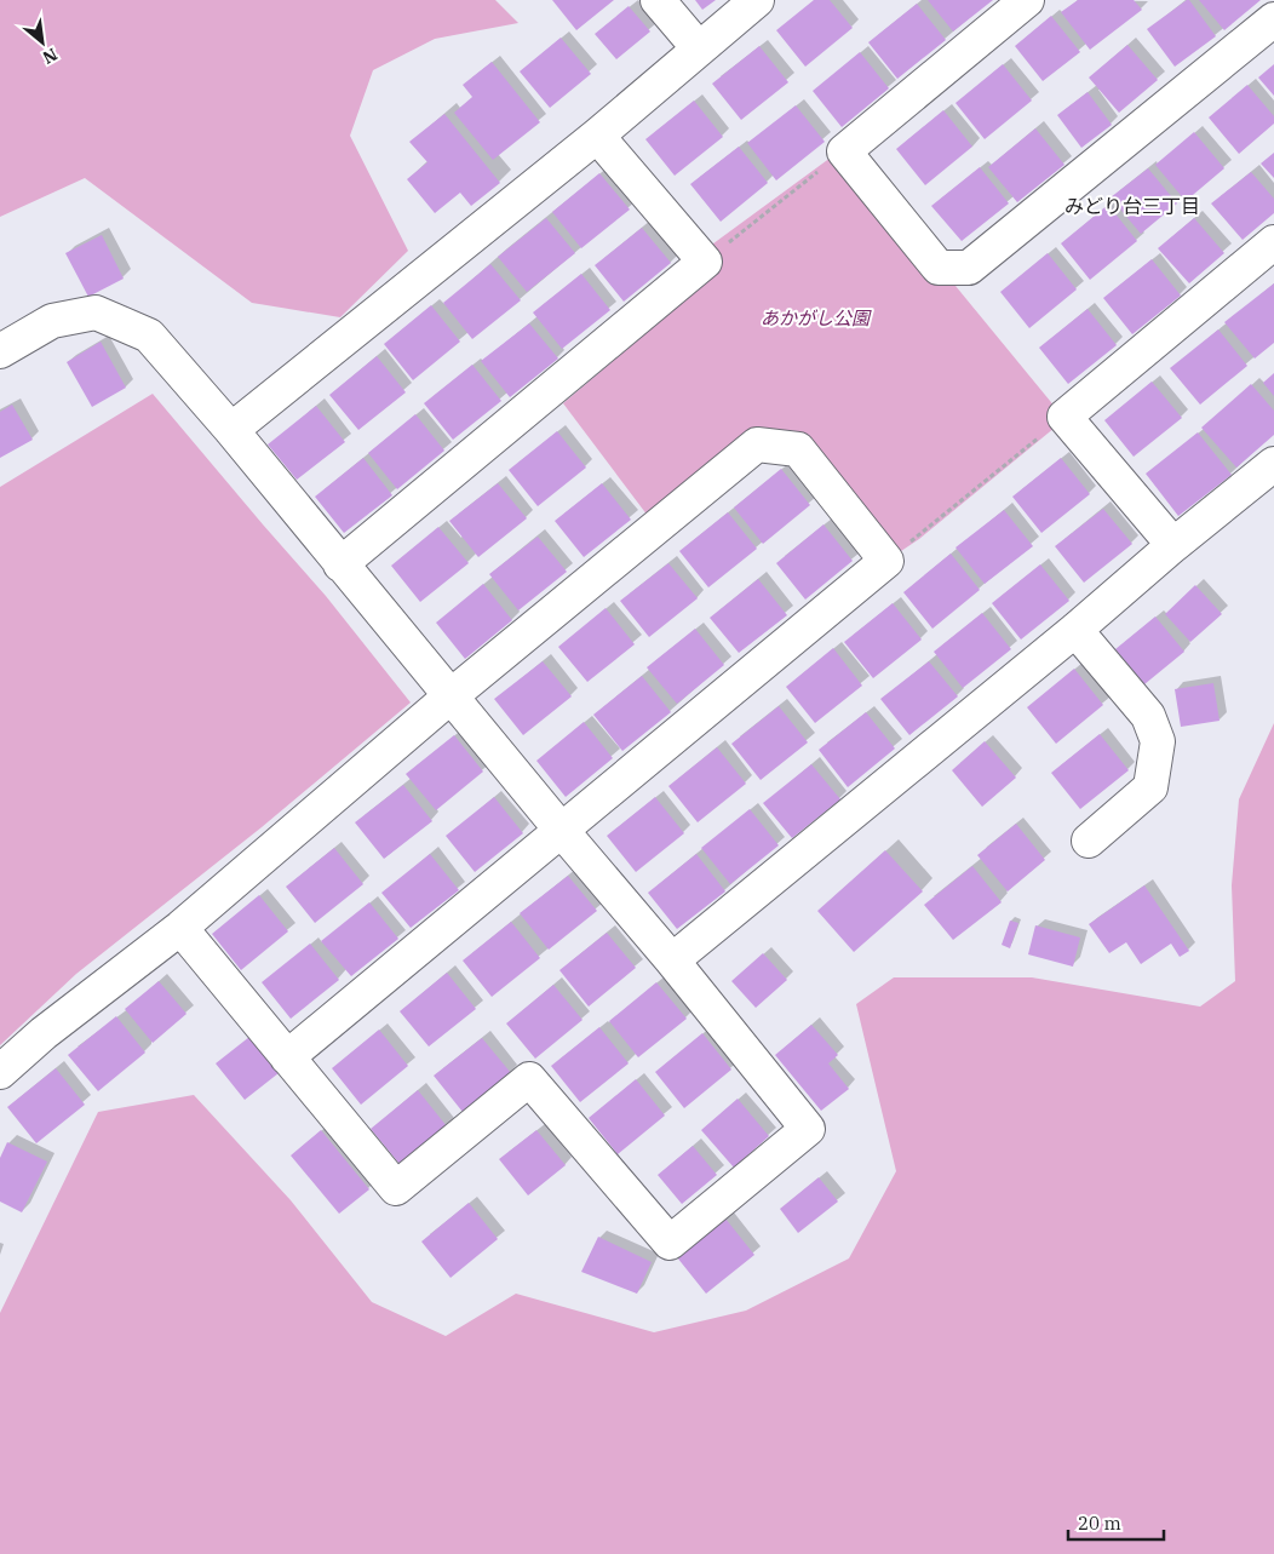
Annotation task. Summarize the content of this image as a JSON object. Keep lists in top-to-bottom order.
{
  "districts": ["みどり台三丁目"],
  "parks": ["あかがし公園"],
  "scale_bar": "20 m",
  "north": "bottom right"
}
